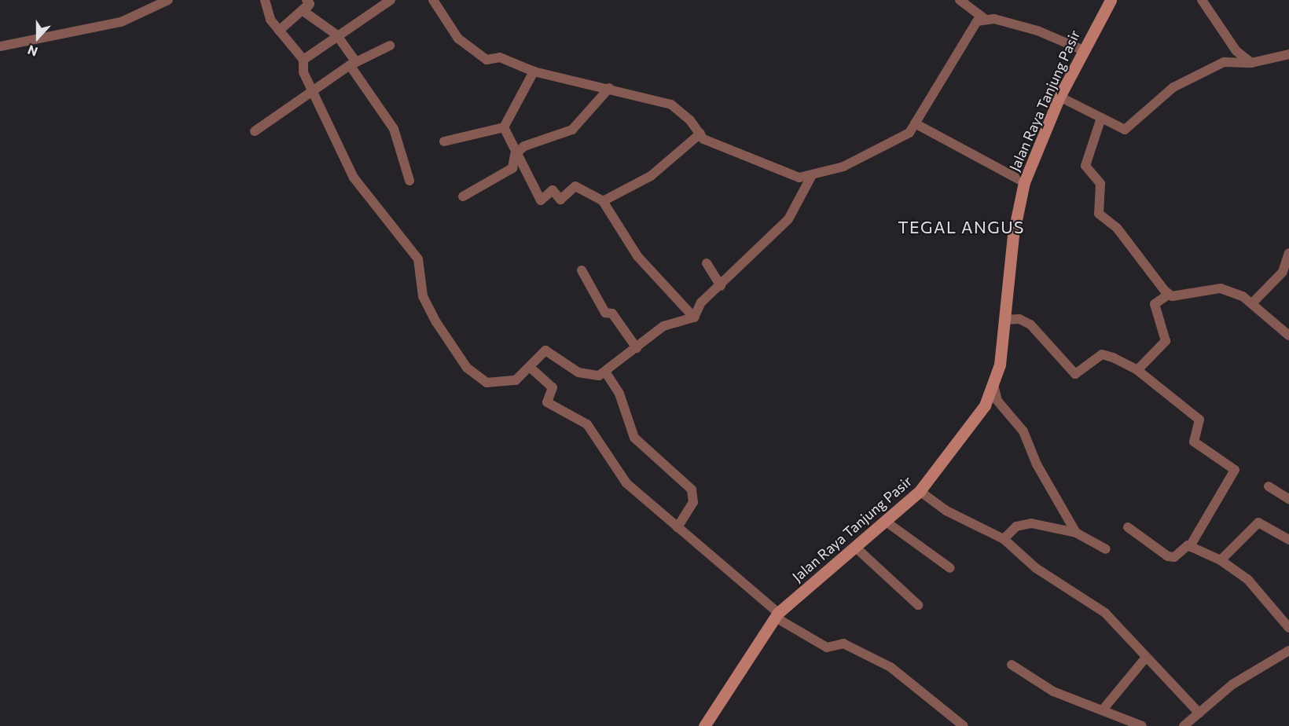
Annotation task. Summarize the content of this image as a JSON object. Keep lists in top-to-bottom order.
{
  "streets": {
    "street": ["Jalan Raya Tanjung Pasir"]
  },
  "districts": ["TEGAL ANGUS"],
  "north": "bottom"
}
